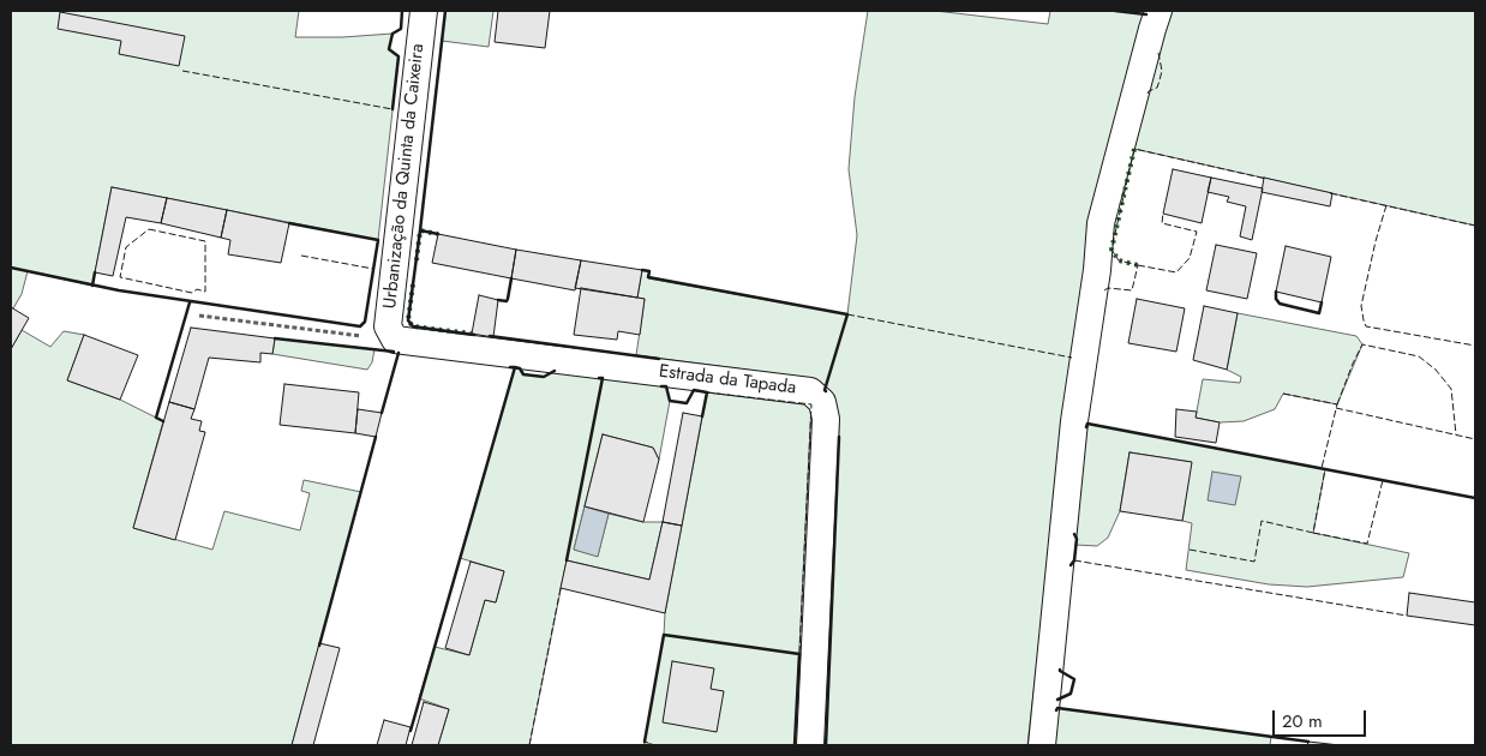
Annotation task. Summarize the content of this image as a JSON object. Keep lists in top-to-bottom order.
{
  "streets": {
    "street": ["Urbanização da Quinta da Caixeira", "Estrada da Tapada"]
  },
  "crossings": [
    ["Urbanização da Quinta da Caixeira", "Estrada da Tapada"]
  ],
  "scale_bar": "20 m"
}
